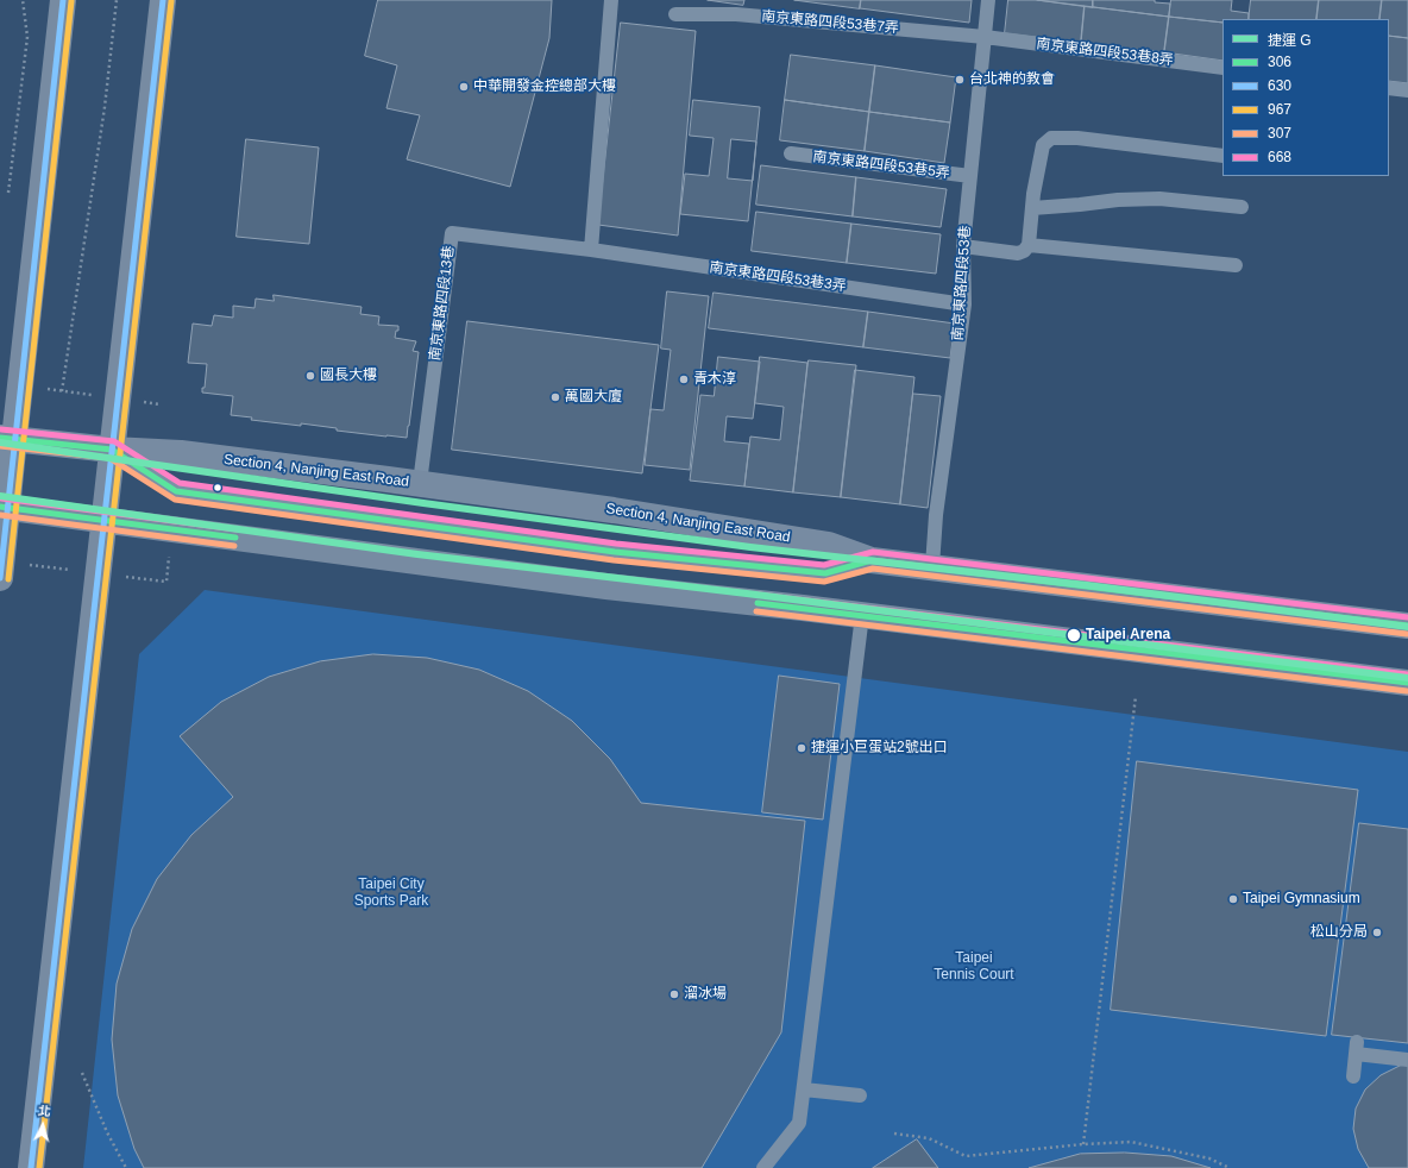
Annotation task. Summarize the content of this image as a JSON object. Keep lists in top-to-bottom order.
{
  "streets": {
    "main road": ["Section 4, Nanjing East Road"],
    "lane": [
      "南京東路四段53巷7弄",
      "南京東路四段53巷8弄",
      "南京東路四段53巷5弄",
      "南京東路四段53巷3弄",
      "南京東路四段53巷",
      "南京東路四段13巷"
    ]
  },
  "crossings": [
    ["南京東路四段53巷7弄", "南京東路四段53巷8弄"],
    ["南京東路四段53巷7弄", "南京東路四段53巷"],
    ["南京東路四段53巷8弄", "南京東路四段53巷"],
    ["南京東路四段53巷5弄", "南京東路四段53巷"],
    ["南京東路四段53巷3弄", "南京東路四段53巷"],
    ["南京東路四段53巷3弄", "南京東路四段13巷"],
    ["南京東路四段53巷", "Section 4, Nanjing East Road"],
    ["南京東路四段13巷", "Section 4, Nanjing East Road"]
  ],
  "parks": ["Taipei City Sports Park", "Taipei Tennis Court"],
  "places": [
    "台北神的教會",
    "中華開發金控總部大樓",
    "國長大樓",
    "青木淳",
    "萬國大廈",
    "Taipei Arena",
    "捷運小巨蛋站2號出口",
    "Taipei Gymnasium",
    "松山分局",
    "溜冰場"
  ],
  "lines": [
    "transit line 630",
    "transit line 967",
    "transit line 668",
    "transit line 306",
    "metro line G",
    "transit line 307"
  ],
  "legend": [
    "捷運 G",
    "306",
    "630",
    "967",
    "307",
    "668"
  ],
  "north": "top"
}
